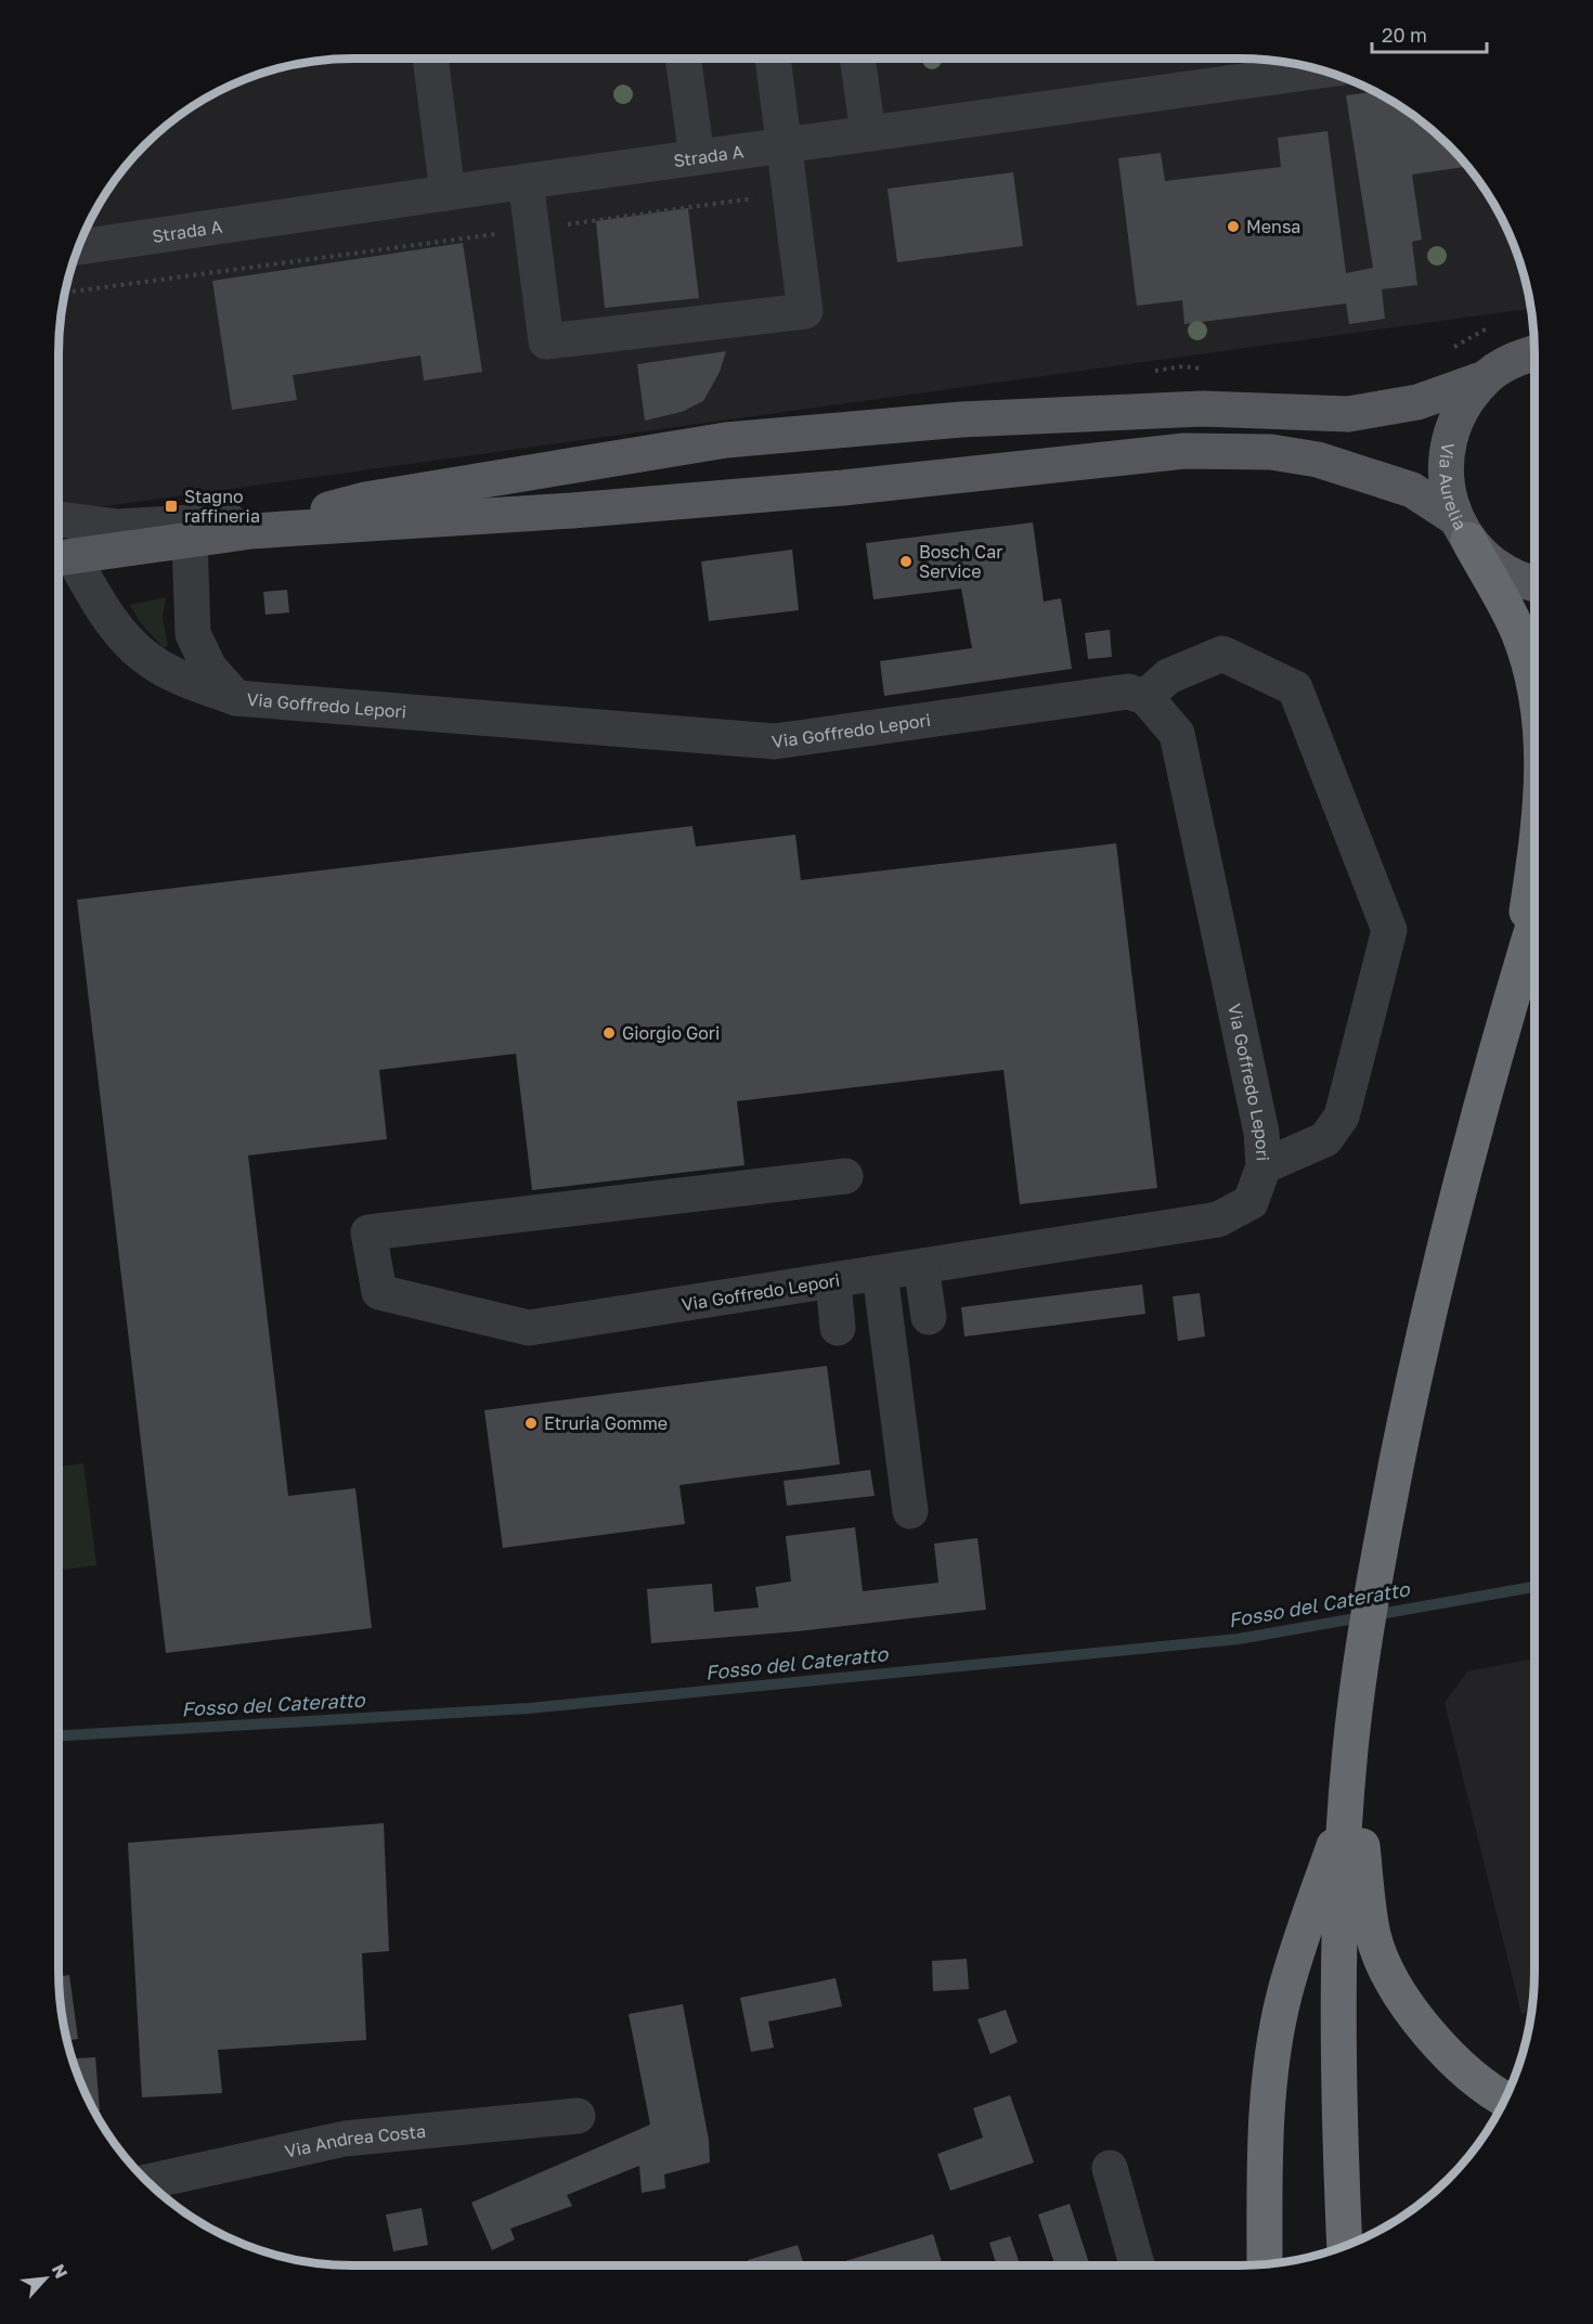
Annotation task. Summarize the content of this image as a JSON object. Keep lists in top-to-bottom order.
{
  "streets": {
    "main road": ["Via Aurelia"],
    "street": ["Strada A", "Via Goffredo Lepori", "Via Andrea Costa"]
  },
  "water": ["Fosso del Cateratto"],
  "places": {
    "other": [
      "Mensa",
      "Bosch Car Service",
      "Giorgio Gori",
      "Etruria Gomme"
    ],
    "transit": ["Stagno raffineria"]
  },
  "scale_bar": "20 m",
  "north": "top right"
}
